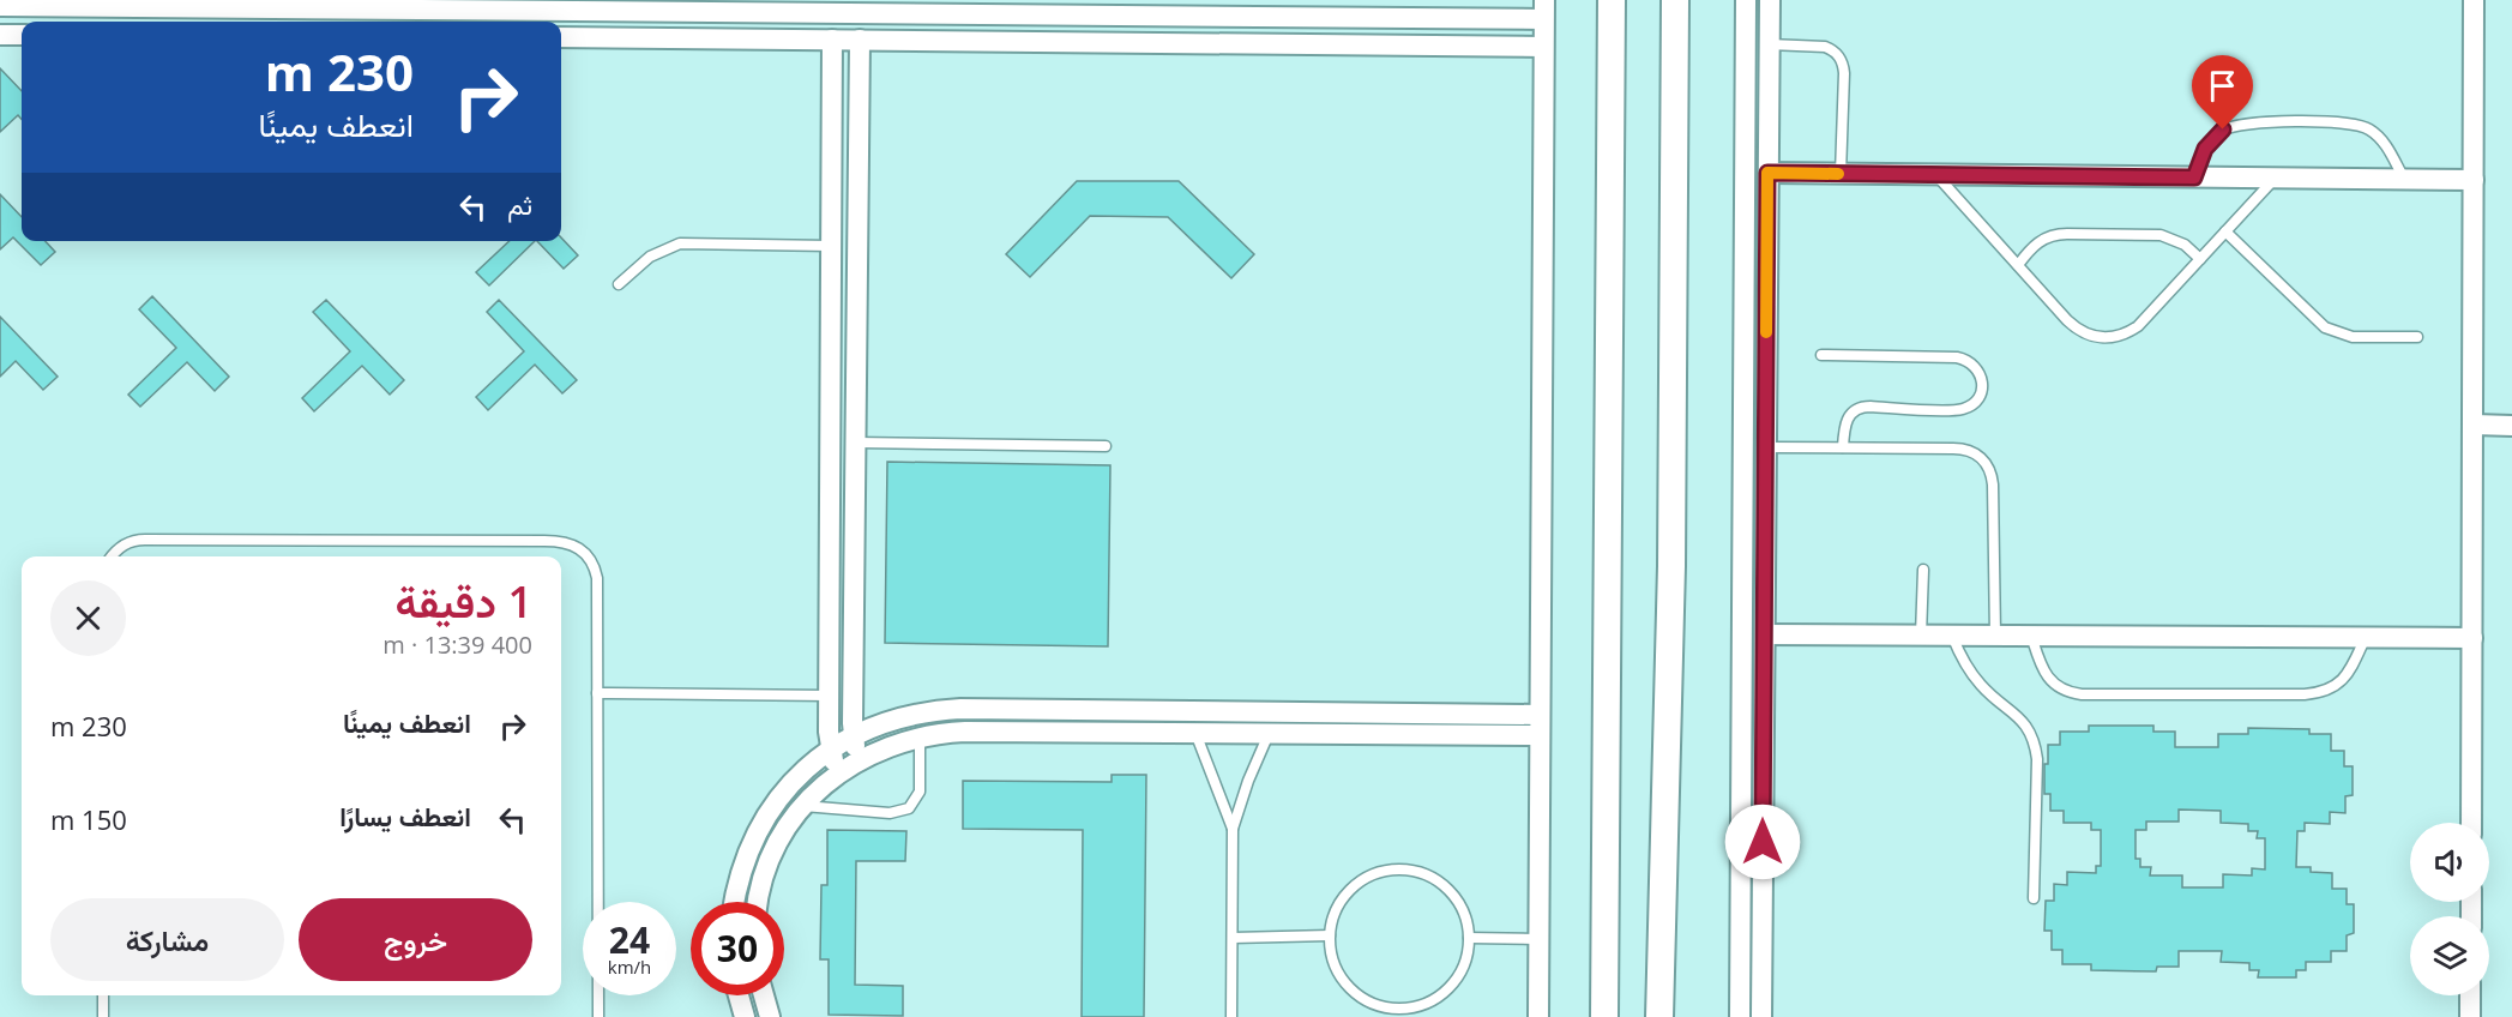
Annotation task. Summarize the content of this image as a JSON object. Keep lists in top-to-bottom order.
{
  "page": {
    "turn": ["230 m", "انعطف يمينًا"],
    "then": "ثم",
    "heading": ["1 دقيقة", "400 m · 13:39"],
    "list": [
      {
        "name": "انعطف يمينًا",
        "value": "230 m"
      },
      {
        "name": "انعطف يسارًا",
        "value": "150 m"
      }
    ],
    "buttons": ["خروج", "مشاركة"],
    "speed": "24 km/h",
    "limit": "30"
  }
}
